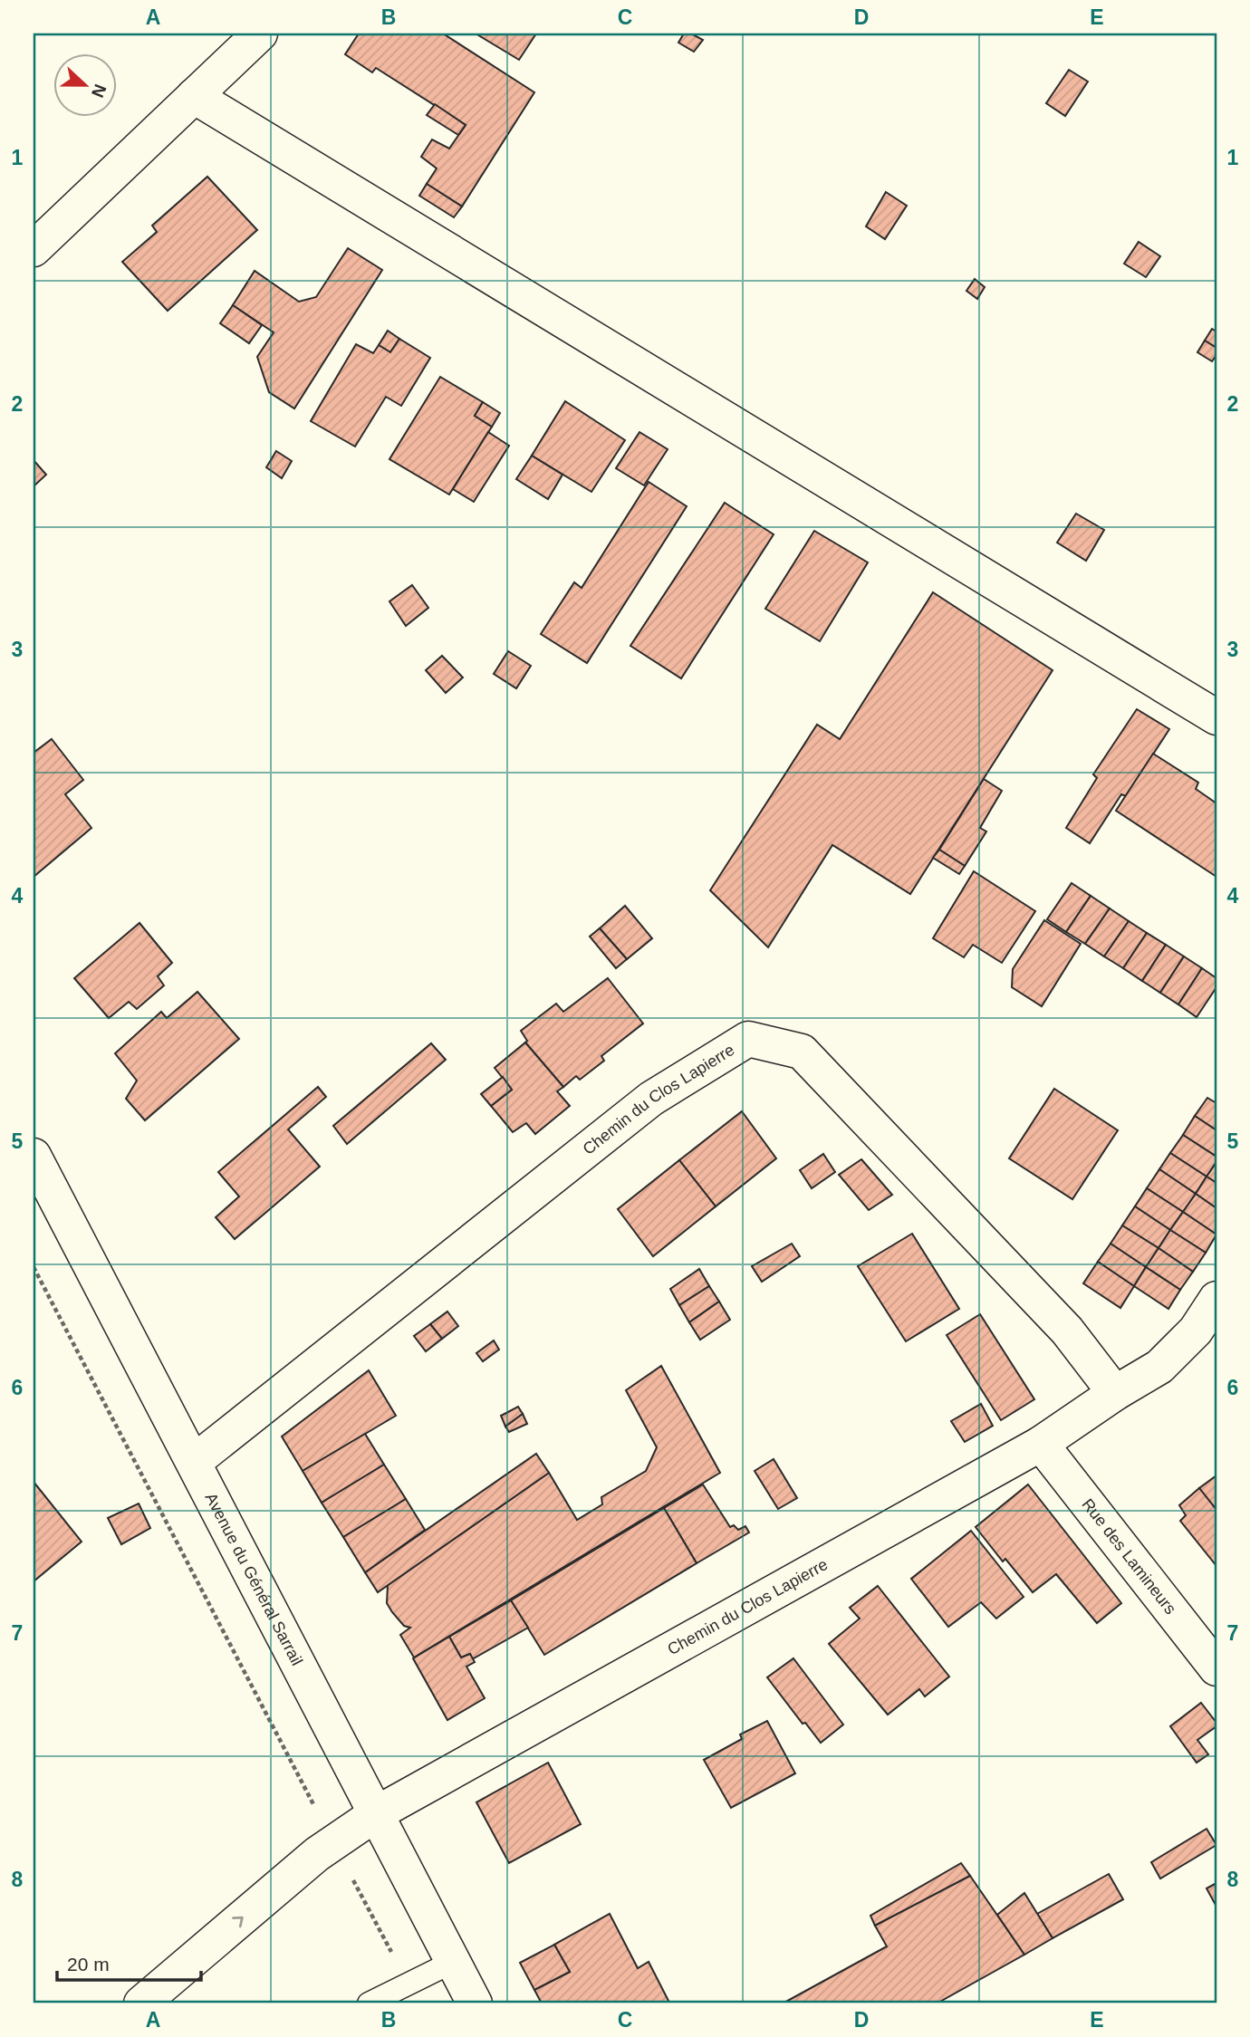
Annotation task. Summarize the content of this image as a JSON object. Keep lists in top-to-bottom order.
{
  "streets": {
    "street": ["Chemin du Clos Lapierre", "Rue des Lamineurs", "Avenue du Général Sarrail"]
  },
  "crossings": [
    ["Chemin du Clos Lapierre", "Rue des Lamineurs"],
    ["Chemin du Clos Lapierre", "Avenue du Général Sarrail"]
  ],
  "scale_bar": "20 m",
  "north": "right",
  "grid": {
    "columns": [
      "A",
      "B",
      "C",
      "D",
      "E"
    ],
    "rows": [
      "1",
      "2",
      "3",
      "4",
      "5",
      "6",
      "7",
      "8"
    ]
  }
}
